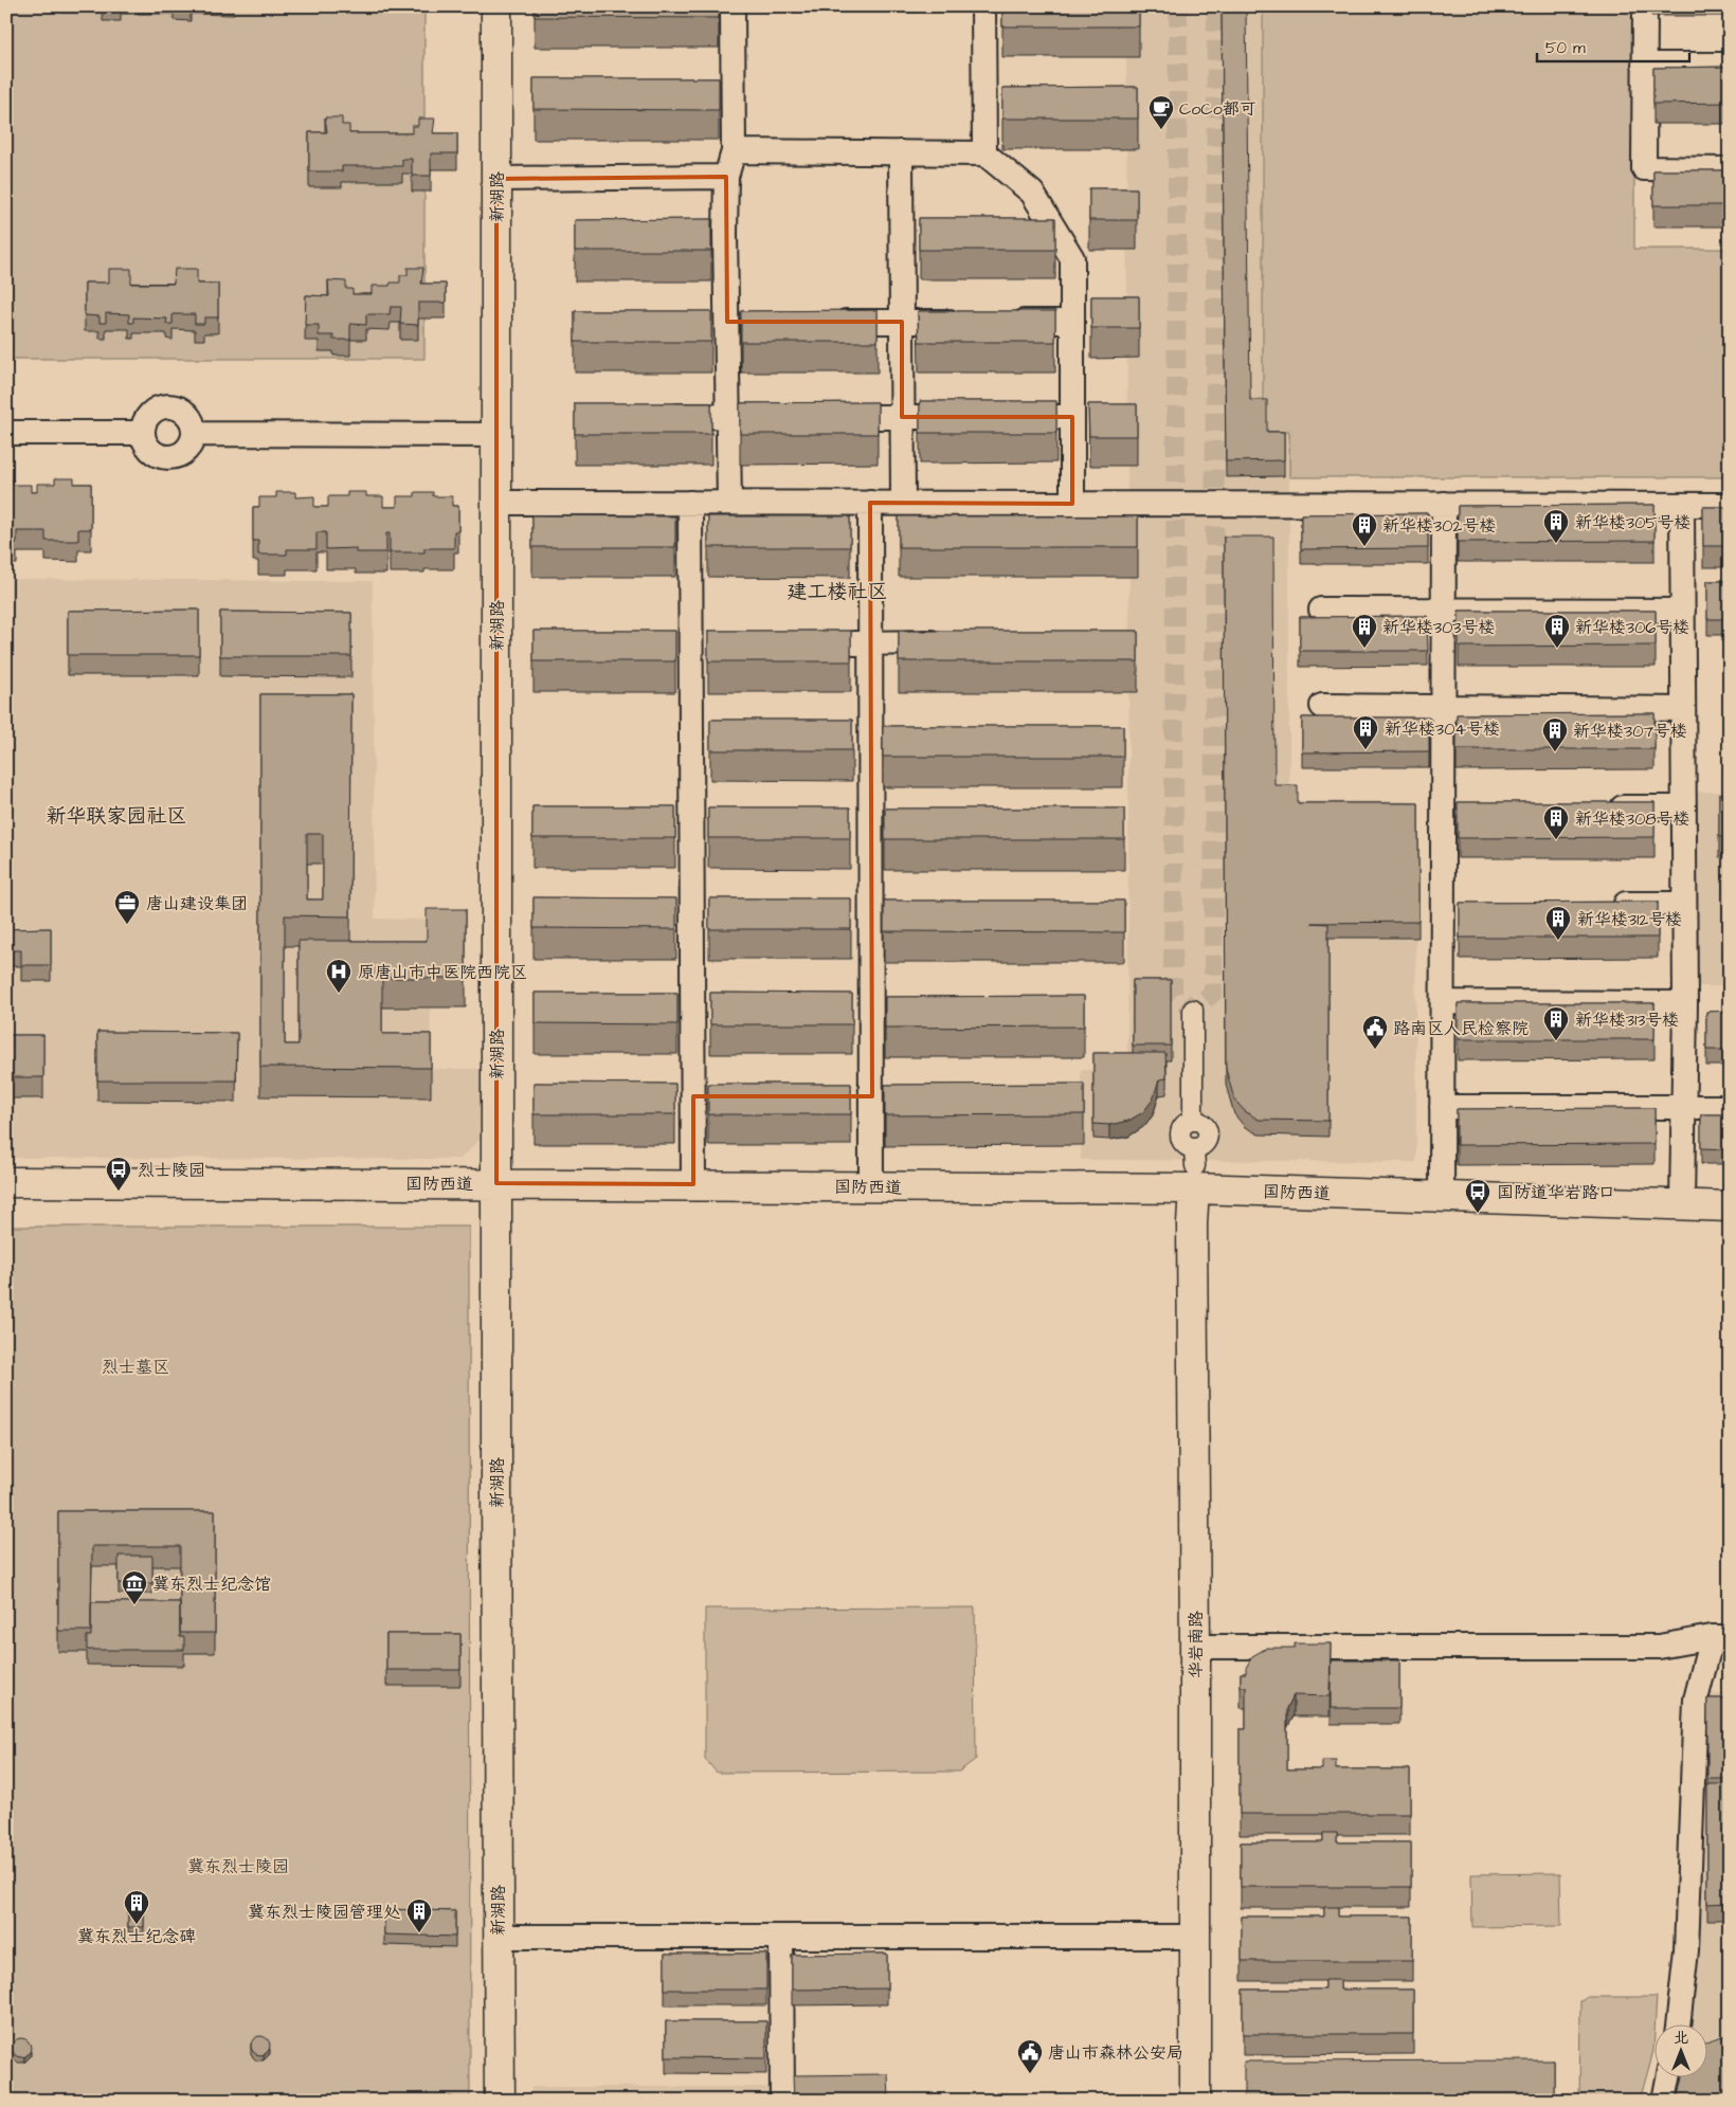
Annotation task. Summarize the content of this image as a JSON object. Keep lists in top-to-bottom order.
{
  "streets": {
    "street": ["新湖路", "国防西道", "华岩南路"]
  },
  "crossings": [
    ["新湖路", "国防西道"],
    ["国防西道", "华岩南路"]
  ],
  "districts": ["建工楼社区", "新华联家园社区"],
  "parks": ["烈士墓区", "冀东烈士陵园"],
  "places": {
    "cafe": ["CoCo都可"],
    "building": [
      "新华楼305号楼",
      "新华楼302号楼",
      "新华楼303号楼",
      "新华楼306号楼",
      "新华楼304号楼",
      "新华楼307号楼",
      "新华楼308号楼",
      "新华楼312号楼",
      "新华楼313号楼",
      "冀东烈士纪念碑",
      "冀东烈士陵园管理处"
    ],
    "office": ["唐山建设集团"],
    "hospital": ["原唐山市中医院西院区"],
    "public building": ["路南区人民检察院", "唐山市森林公安局"],
    "bus stop": ["烈士陵园", "国防道华岩路口"],
    "museum": ["冀东烈士纪念馆"]
  },
  "scale_bar": "50 m",
  "north": "top"
}
